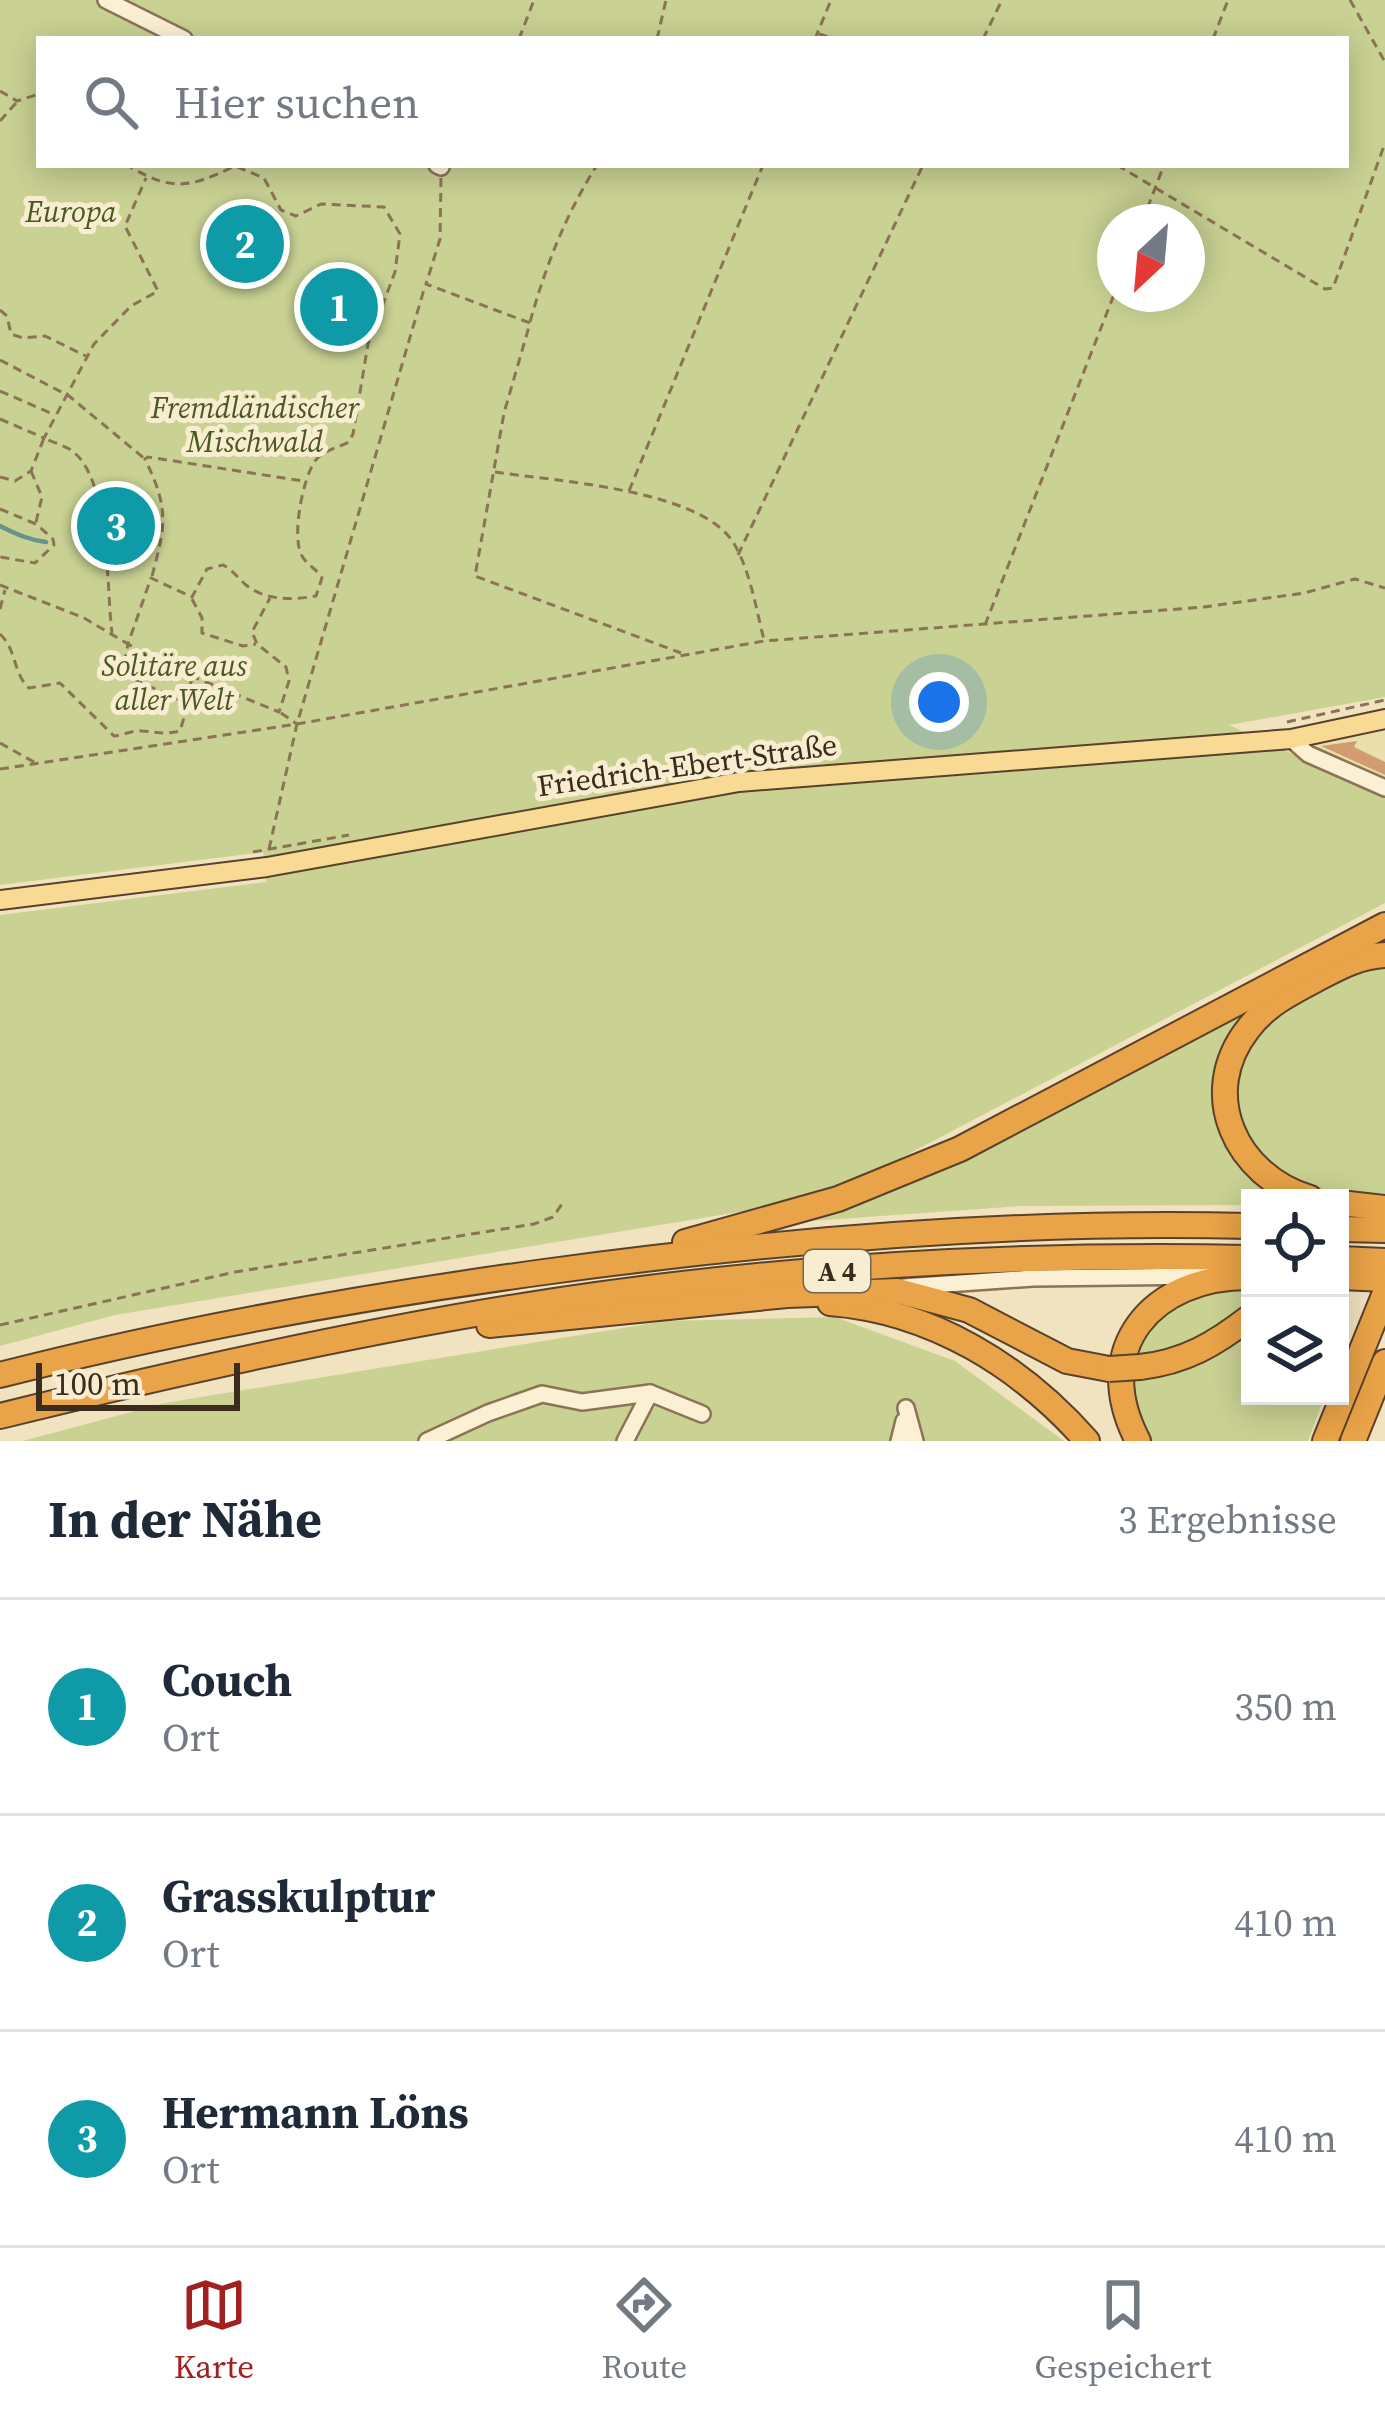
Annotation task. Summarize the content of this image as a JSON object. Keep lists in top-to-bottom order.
{
  "streets": {
    "highway": ["A 4"],
    "main road": ["Friedrich-Ebert-Straße"]
  },
  "parks": ["Europa", "Fremdländischer Mischwald", "Solitäre aus aller Welt"],
  "scale_bar": "100 m",
  "north": "bottom left",
  "page": {
    "search": "Hier suchen",
    "pins": ["2", "1", "3"],
    "scale": "100 m",
    "heading": ["In der Nähe", "3 Ergebnisse"],
    "list": [
      {
        "mark": "1",
        "name": "Couch",
        "note": "Ort",
        "value": "350 m"
      },
      {
        "mark": "2",
        "name": "Grasskulptur",
        "note": "Ort",
        "value": "410 m"
      },
      {
        "mark": "3",
        "name": "Hermann Löns",
        "note": "Ort",
        "value": "410 m"
      }
    ],
    "nav": ["Karte", "Route", "Gespeichert"]
  }
}
